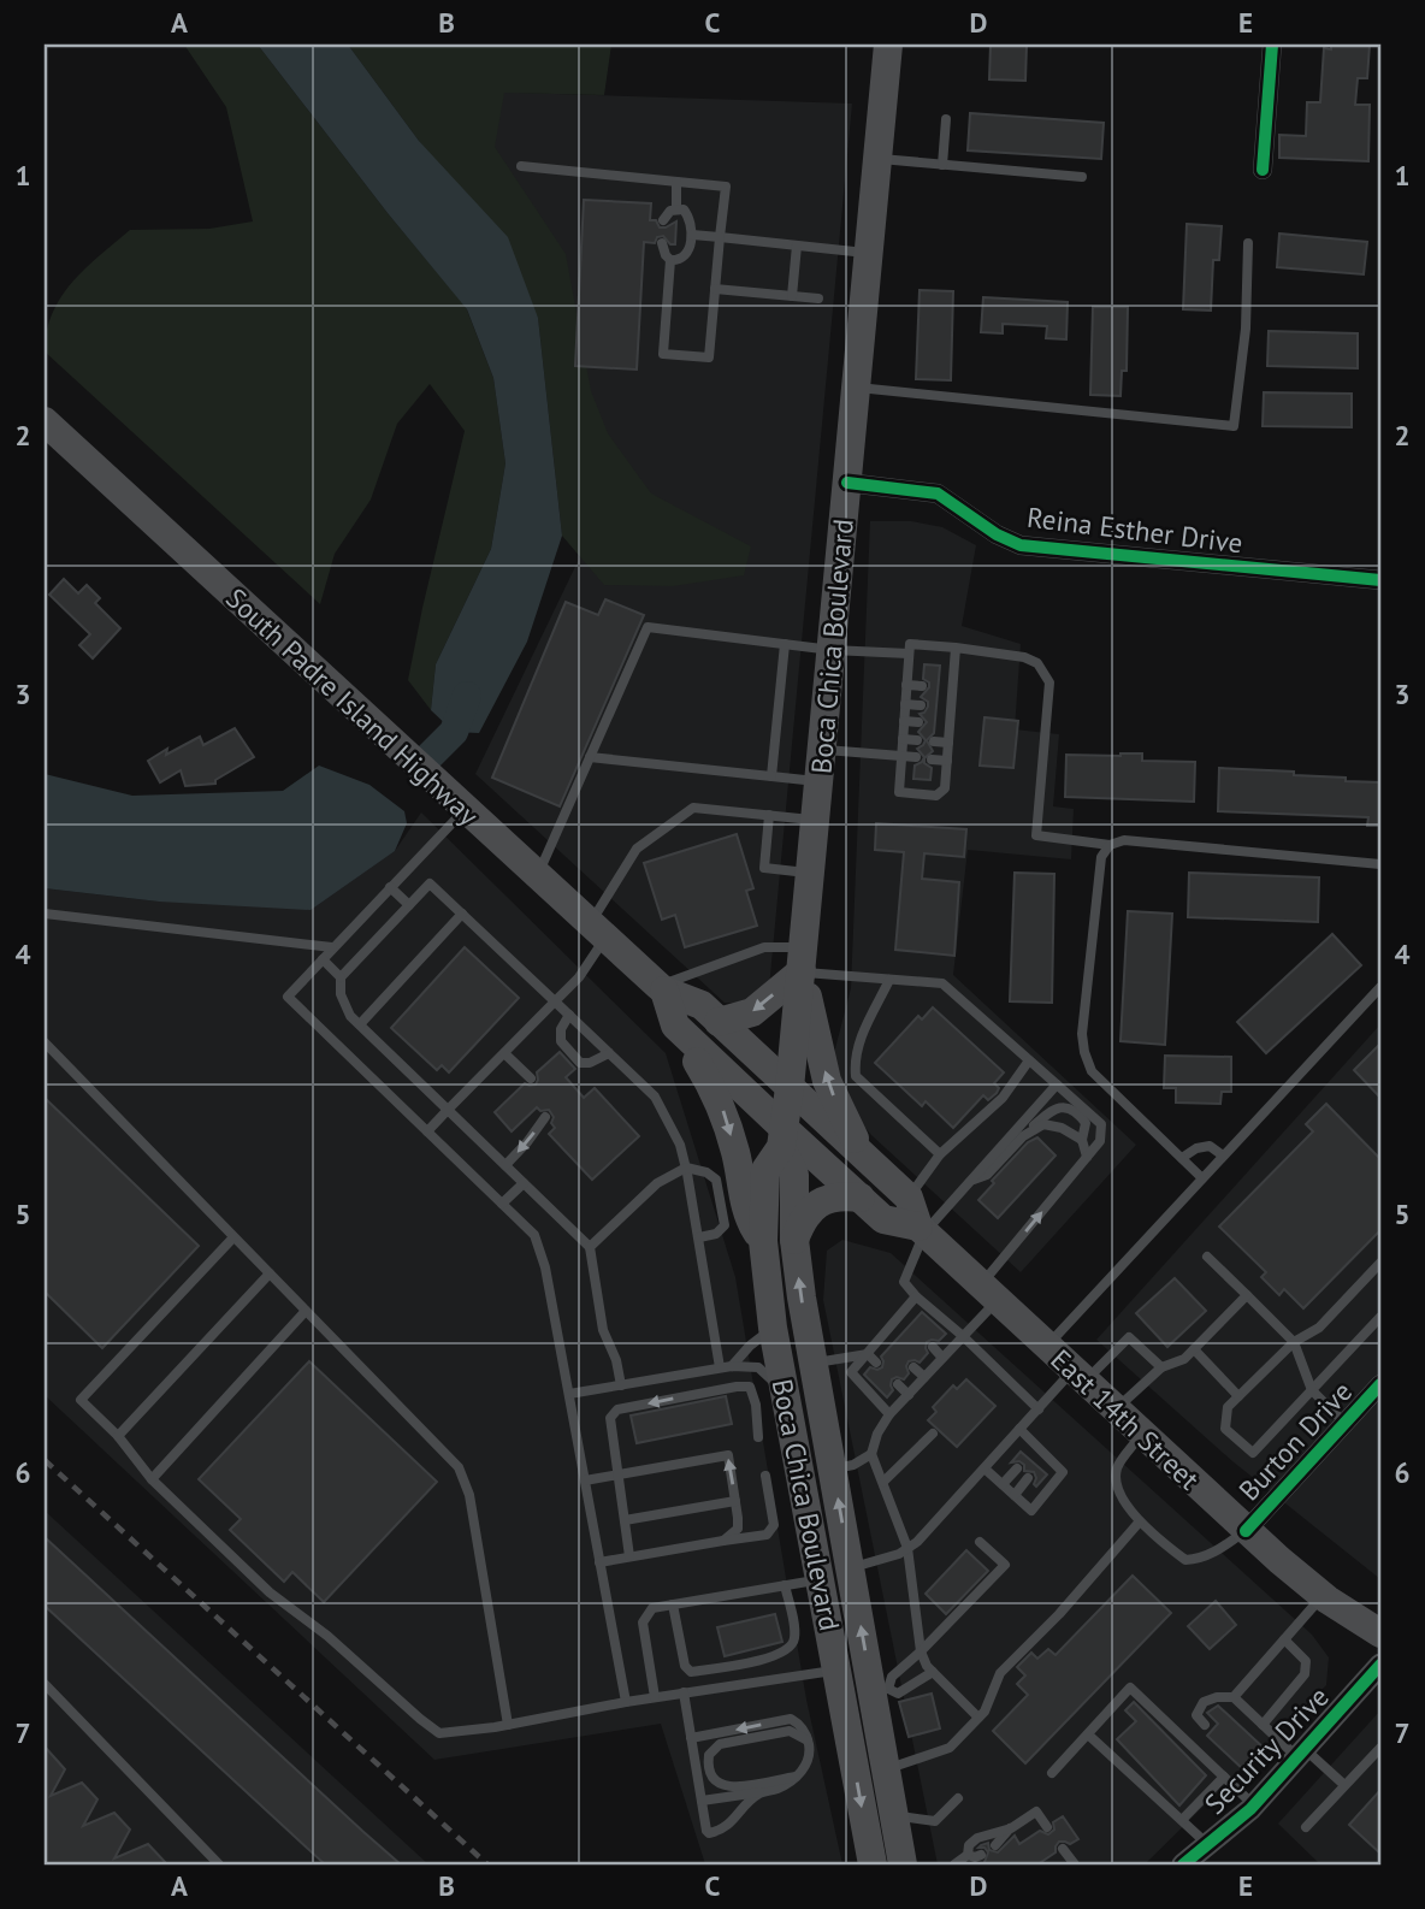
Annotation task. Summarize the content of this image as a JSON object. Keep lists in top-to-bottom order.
{
  "streets": {
    "main road": ["Boca Chica Boulevard", "South Padre Island Highway", "East 14th Street"],
    "street": ["Reina Esther Drive", "Burton Drive", "Security Drive"]
  },
  "crossings": [
    ["Reina Esther Drive", "Boca Chica Boulevard"],
    ["Boca Chica Boulevard", "South Padre Island Highway"],
    ["Boca Chica Boulevard", "East 14th Street"],
    ["South Padre Island Highway", "East 14th Street"],
    ["East 14th Street", "Burton Drive"]
  ],
  "grid": {
    "columns": [
      "A",
      "B",
      "C",
      "D",
      "E"
    ],
    "rows": [
      "1",
      "2",
      "3",
      "4",
      "5",
      "6",
      "7"
    ]
  }
}
